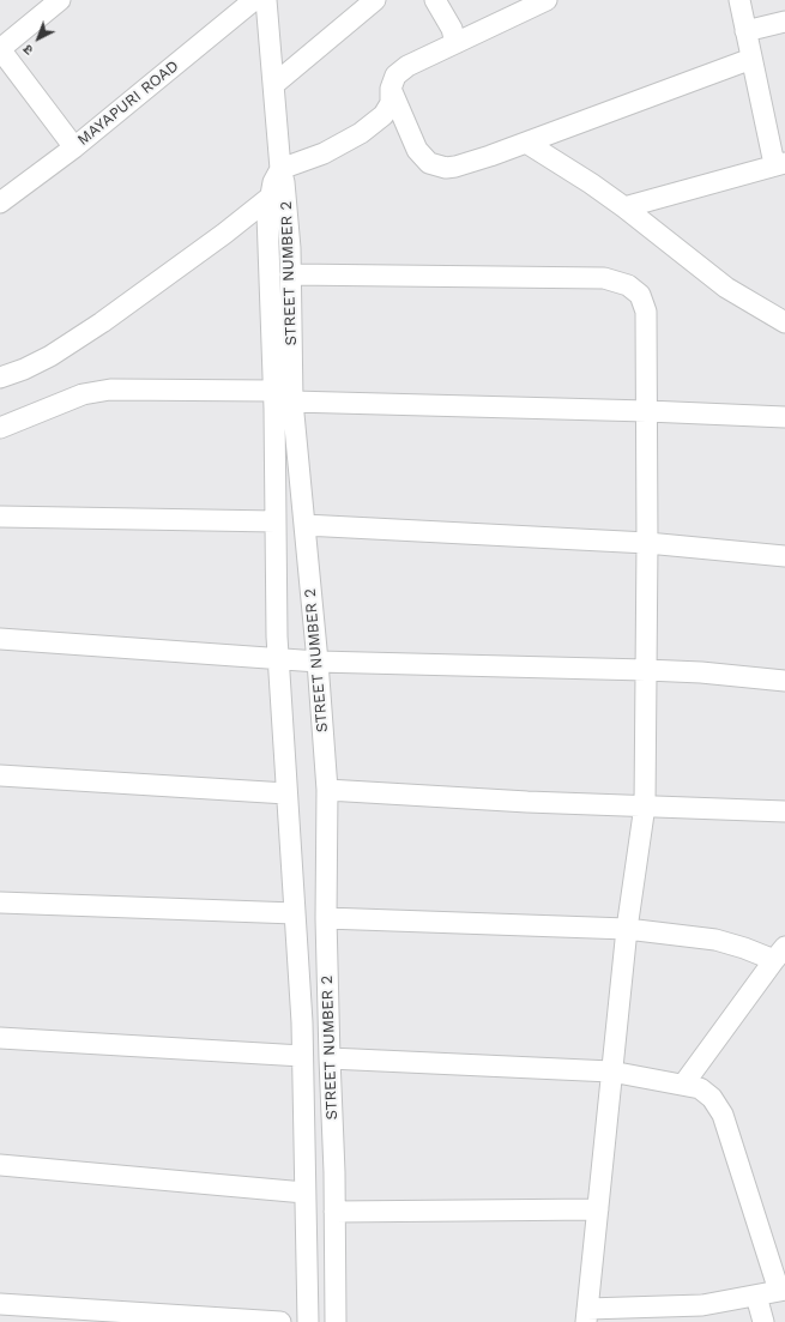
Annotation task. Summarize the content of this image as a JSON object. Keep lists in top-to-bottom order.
{
  "streets": {
    "street": ["MAYAPURI ROAD", "STREET NUMBER 2"]
  },
  "north": "bottom left"
}
